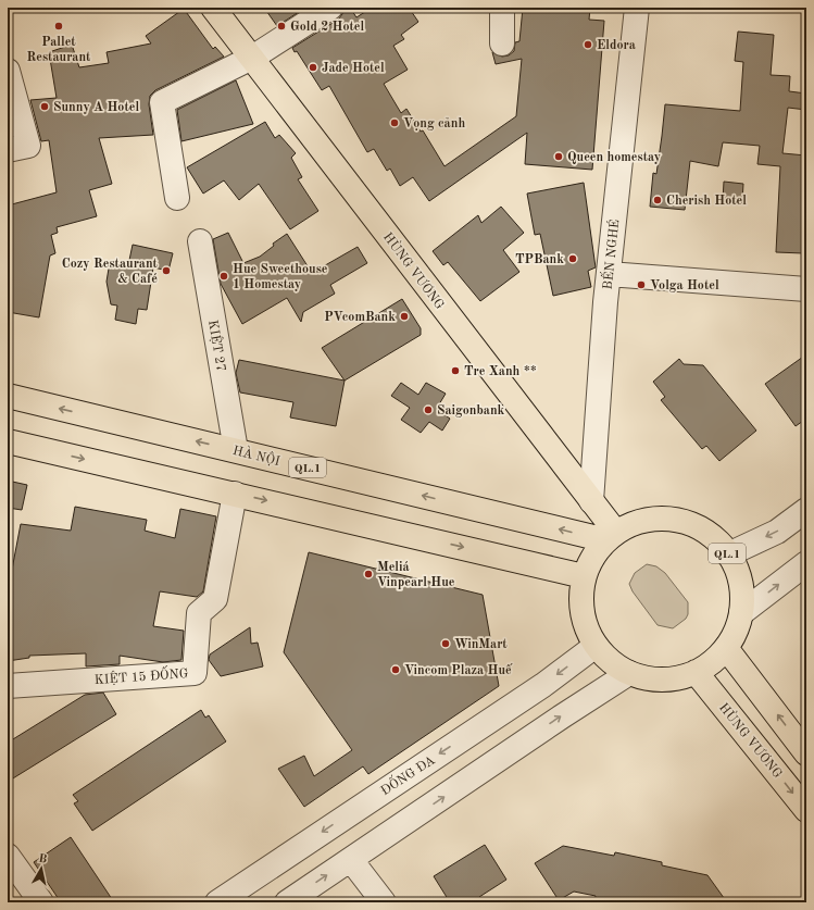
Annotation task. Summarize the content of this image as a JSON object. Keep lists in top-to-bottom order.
{
  "streets": {
    "main road": ["HÙNG VƯƠNG", "HÀ NỘI", "QL.1"],
    "street": [
      "BẾN NGHÉ",
      "KIỆT 27",
      "KIỆT 15 ĐỐNG",
      "ĐỐNG ĐA"
    ]
  },
  "crossings": [
    ["BẾN NGHÉ", "HÙNG VƯƠNG"],
    ["HÙNG VƯƠNG", "HÀ NỘI"],
    ["HÙNG VƯƠNG", "QL.1"],
    ["KIỆT 27", "HÀ NỘI"],
    ["HÀ NỘI", "QL.1"],
    ["QL.1", "ĐỐNG ĐA"]
  ],
  "places": [
    "Pallet Restaurant",
    "Gold 2 Hotel",
    "Eldora",
    "Jade Hotel",
    "Sunny A Hotel",
    "Vọng cảnh",
    "Queen homestay",
    "Cherish Hotel",
    "TPBank",
    "Cozy Restaurant & Café",
    "Hue Sweethouse 1 Homestay",
    "Volga Hotel",
    "PVcomBank",
    "Tre Xanh **",
    "Saigonbank",
    "Meliá Vinpearl Hue",
    "WinMart",
    "Vincom Plaza Huế"
  ],
  "north": "top"
}
